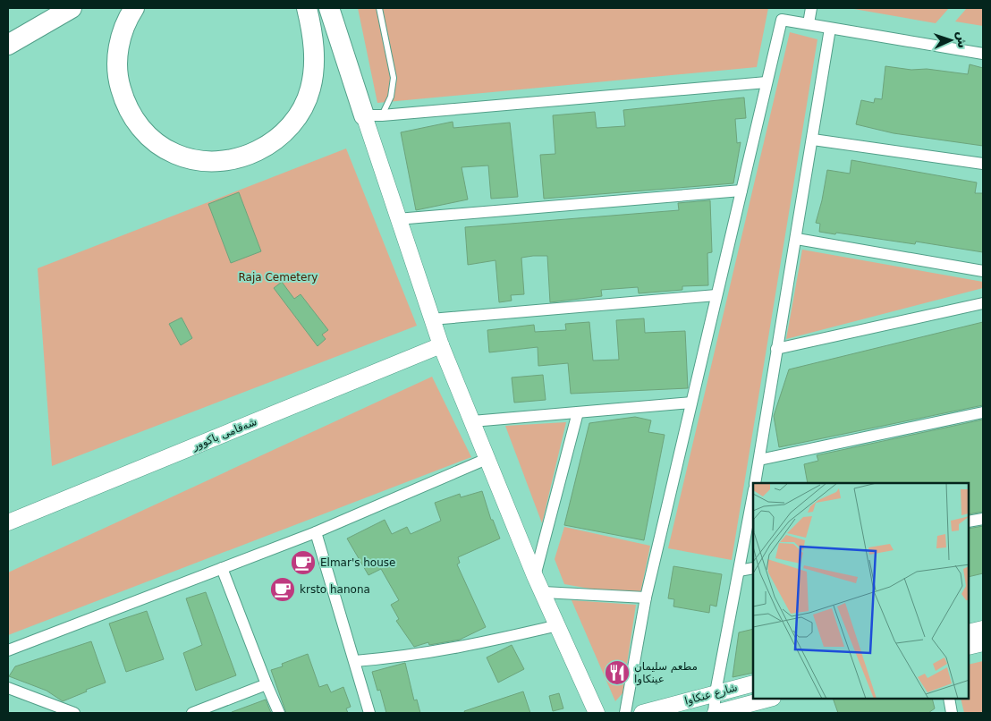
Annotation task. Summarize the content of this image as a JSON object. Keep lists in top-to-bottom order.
{
  "streets": {
    "street": ["شەقامی باکوور", "شارع عنكاوا"]
  },
  "parks": ["Raja Cemetery"],
  "places": {
    "cafe": ["Elmar's house", "krsto hanona"],
    "restaurant": ["مطعم سليمان عينكاوا"]
  },
  "north": "right"
}
